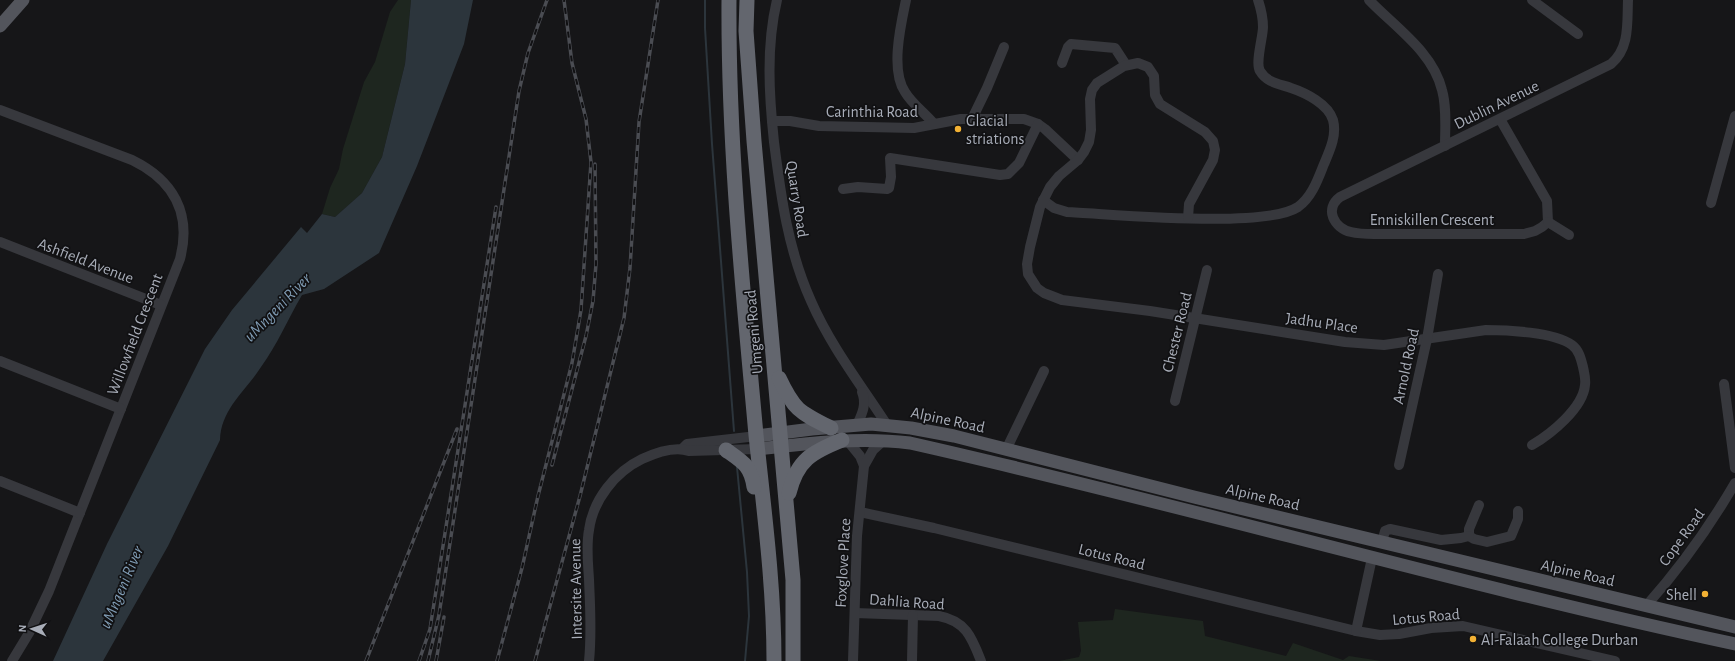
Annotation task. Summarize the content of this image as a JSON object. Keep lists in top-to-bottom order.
{
  "streets": {
    "highway": ["Umgeni Road"],
    "main road": ["Alpine Road"],
    "street": [
      "Dublin Avenue",
      "Carinthia Road",
      "Quarry Road",
      "Enniskillen Crescent",
      "Ashfield Avenue",
      "Jadhu Place",
      "Chester Road",
      "Willowfield Crescent",
      "Arnold Road",
      "Cope Road",
      "Lotus Road",
      "Foxglove Place",
      "Intersite Avenue",
      "Dahlia Road"
    ]
  },
  "crossings": [
    ["Dublin Avenue", "Enniskillen Crescent"],
    ["Carinthia Road", "Quarry Road"],
    ["Carinthia Road", "Jadhu Place"],
    ["Quarry Road", "Alpine Road"],
    ["Ashfield Avenue", "Willowfield Crescent"],
    ["Jadhu Place", "Chester Road"],
    ["Jadhu Place", "Arnold Road"],
    ["Umgeni Road", "Alpine Road"],
    ["Umgeni Road", "Intersite Avenue"],
    ["Alpine Road", "Cope Road"],
    ["Alpine Road", "Foxglove Place"],
    ["Lotus Road", "Foxglove Place"],
    ["Foxglove Place", "Dahlia Road"]
  ],
  "water": ["uMngeni River"],
  "places": ["Glacial striations", "Shell", "Al-Falaah College Durban"],
  "north": "left"
}
